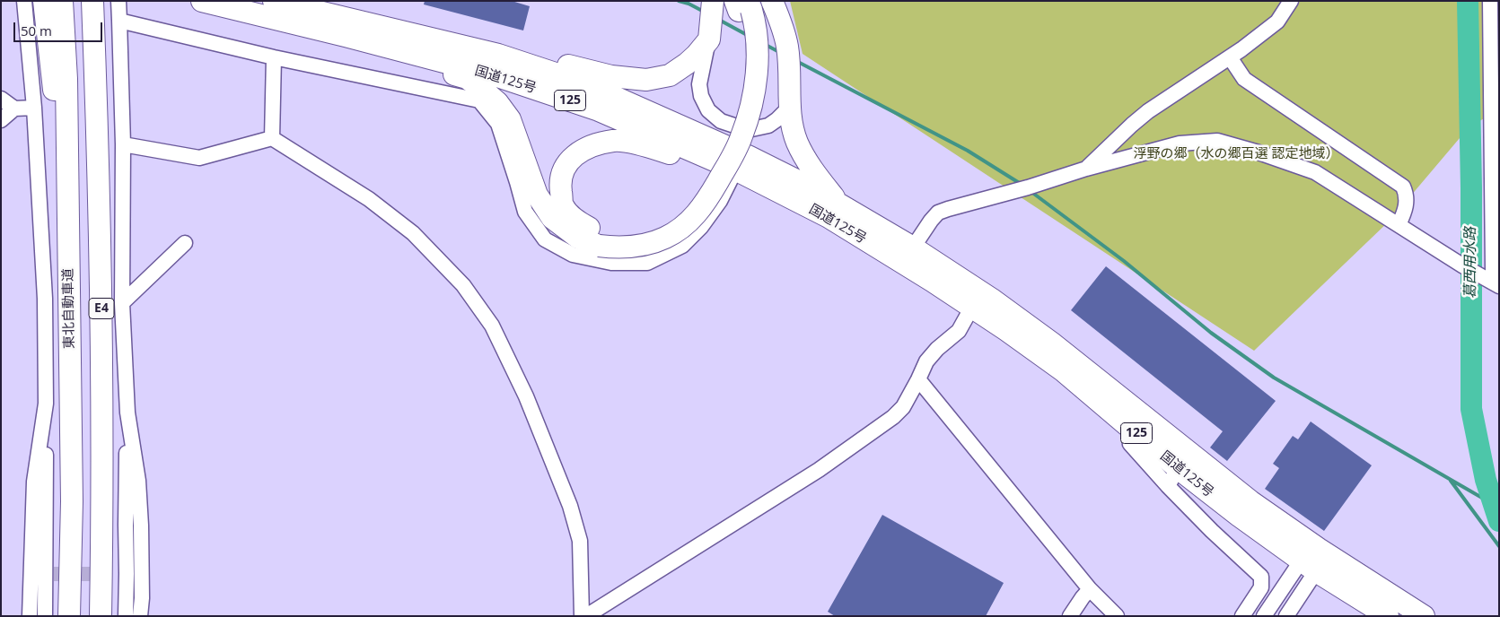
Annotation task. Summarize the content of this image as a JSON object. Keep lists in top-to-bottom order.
{
  "streets": {
    "highway": [
      "国道125号",
      "125",
      "東北自動車道",
      "E4"
    ]
  },
  "water": ["葛西用水路"],
  "parks": ["浮野の郷（水の郷百選 認定地域）"],
  "scale_bar": "50 m"
}
